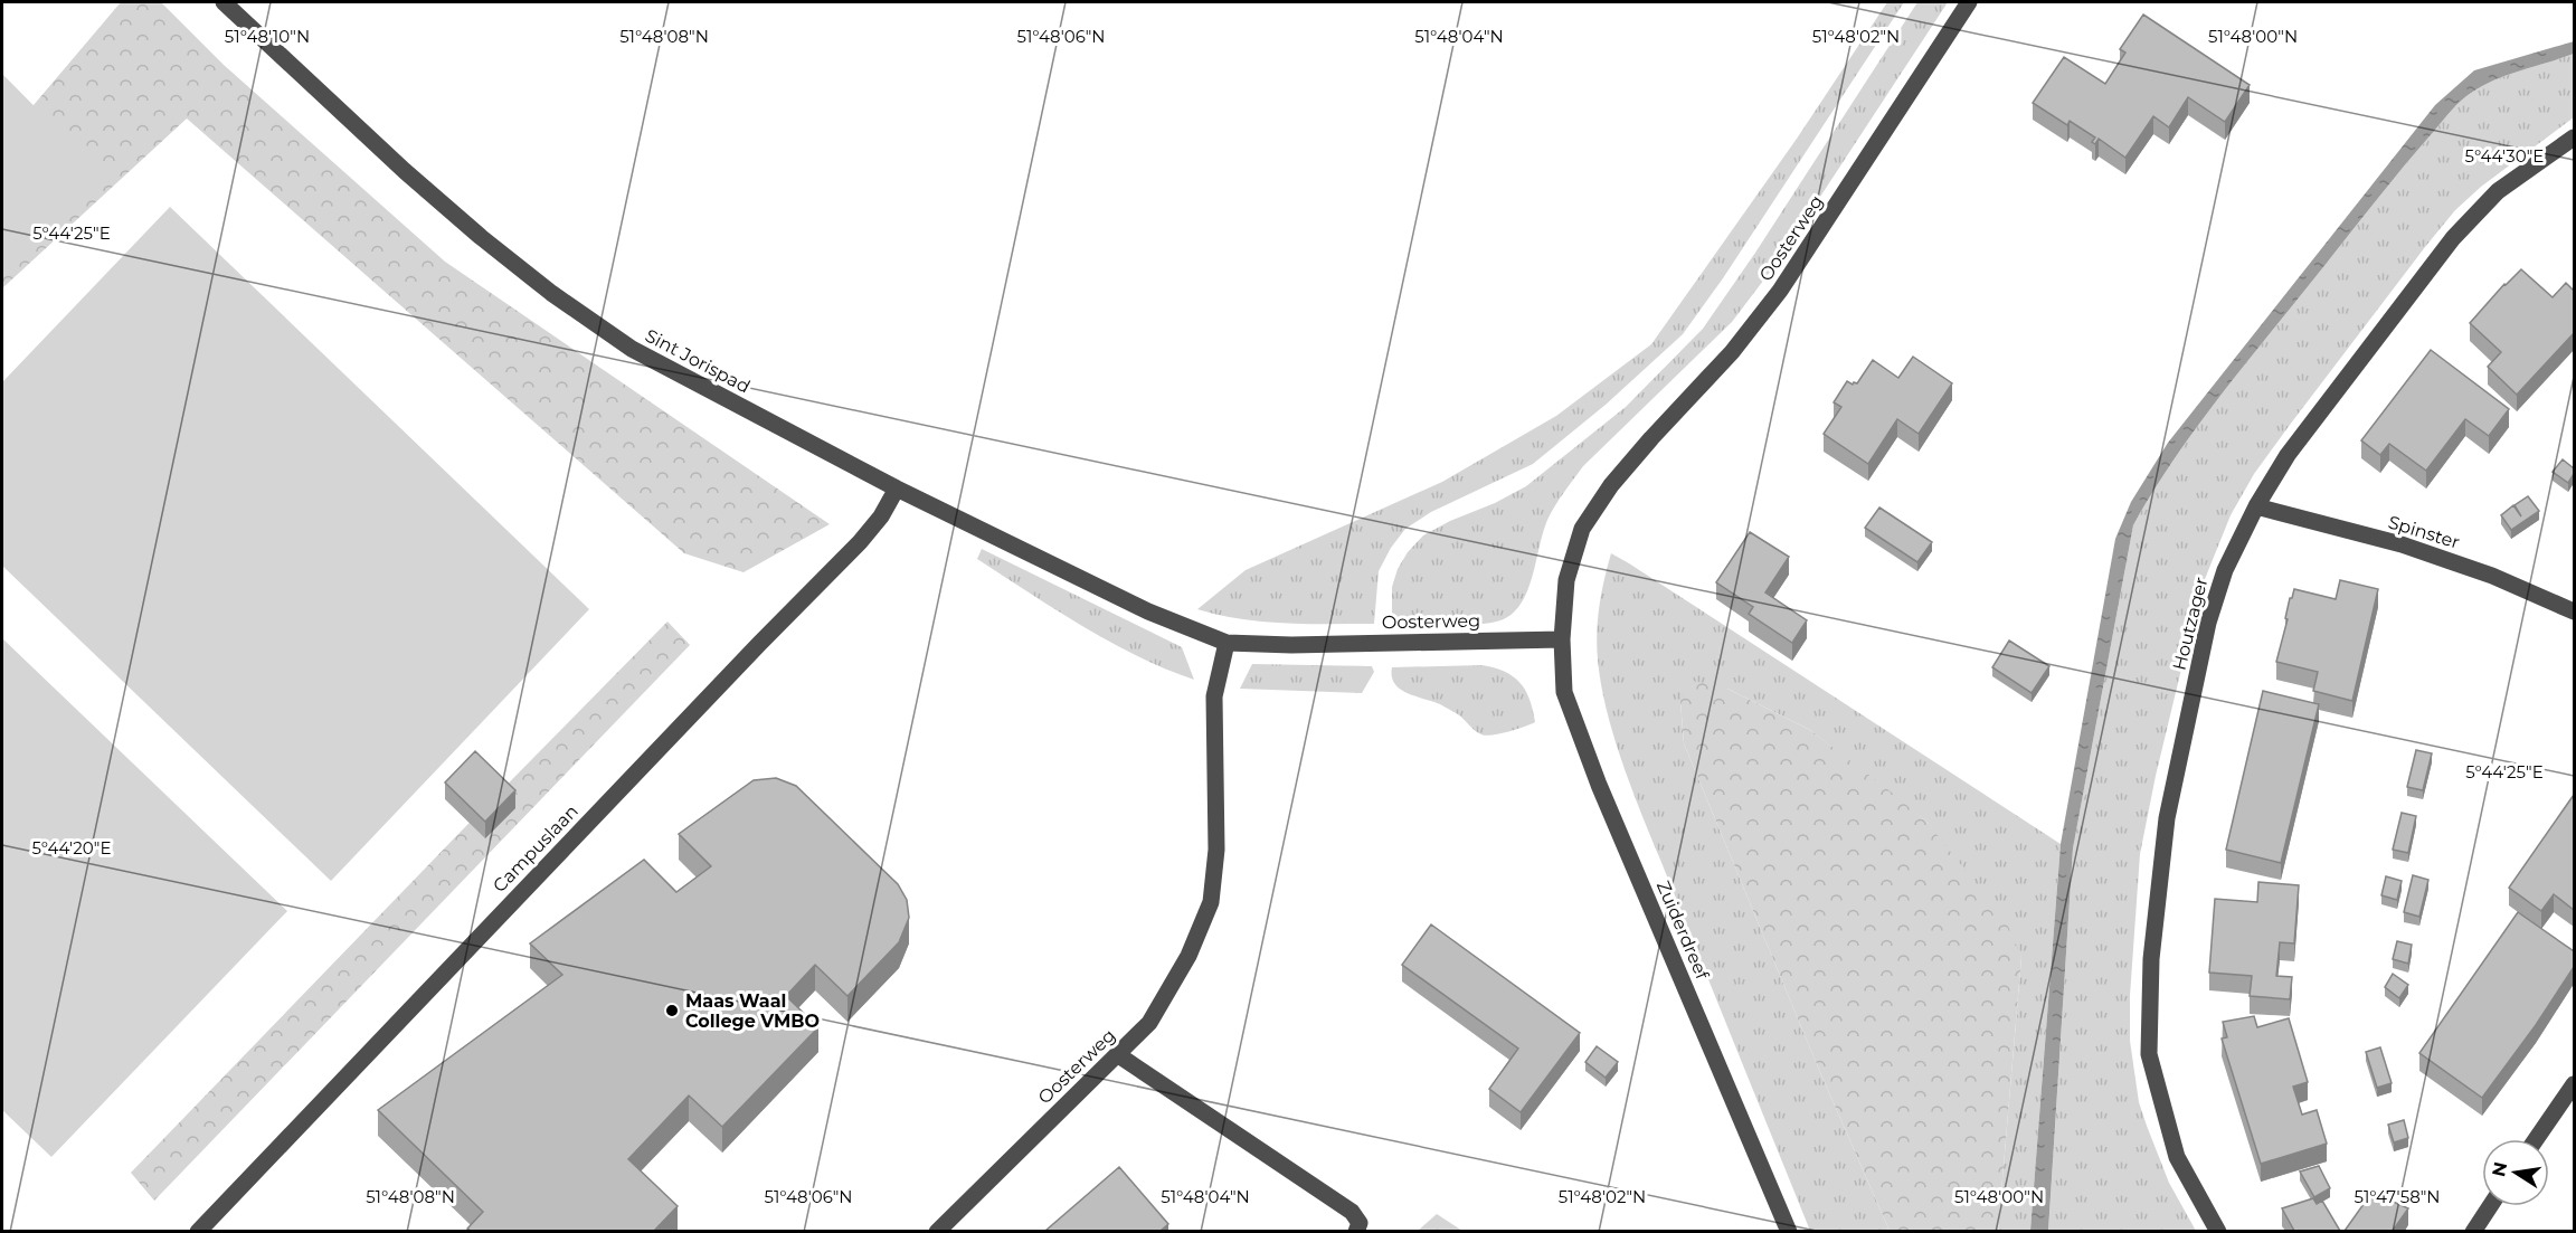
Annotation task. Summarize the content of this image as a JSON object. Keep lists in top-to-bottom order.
{
  "streets": {
    "street": [
      "Oosterweg",
      "Sint Jorispad",
      "Spinster",
      "Houtzager",
      "Campuslaan",
      "Zuiderdreef"
    ]
  },
  "crossings": [
    ["Oosterweg", "Sint Jorispad"],
    ["Oosterweg", "Zuiderdreef"],
    ["Sint Jorispad", "Campuslaan"],
    ["Spinster", "Houtzager"]
  ],
  "places": ["Maas Waal College VMBO"],
  "north": "left",
  "coordinates": [
    "51°48'10\"N",
    "51°48'08\"N",
    "51°48'06\"N",
    "51°48'04\"N",
    "51°48'02\"N",
    "51°48'00\"N",
    "5°44'30\"E",
    "5°44'25\"E",
    "5°44'20\"E",
    "51°47'58\"N"
  ]
}
